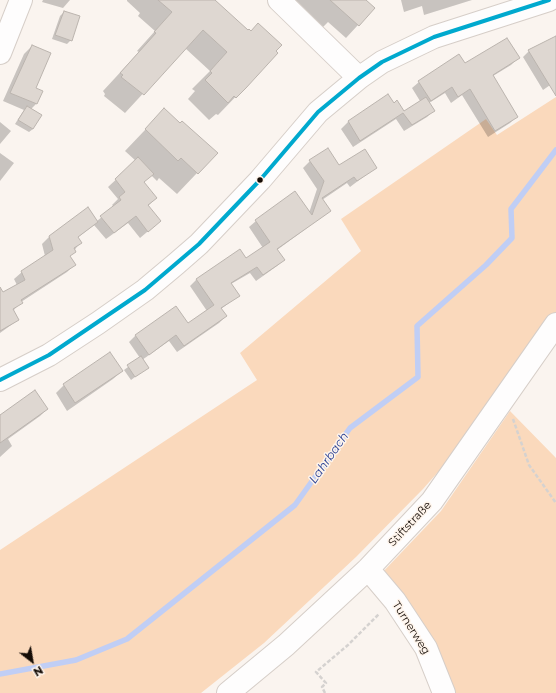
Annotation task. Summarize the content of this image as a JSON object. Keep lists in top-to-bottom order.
{
  "streets": {
    "street": ["Stiftstraße", "Turnerweg"]
  },
  "crossings": [
    ["Stiftstraße", "Turnerweg"]
  ],
  "water": ["Lahrbach"],
  "north": "bottom right"
}
